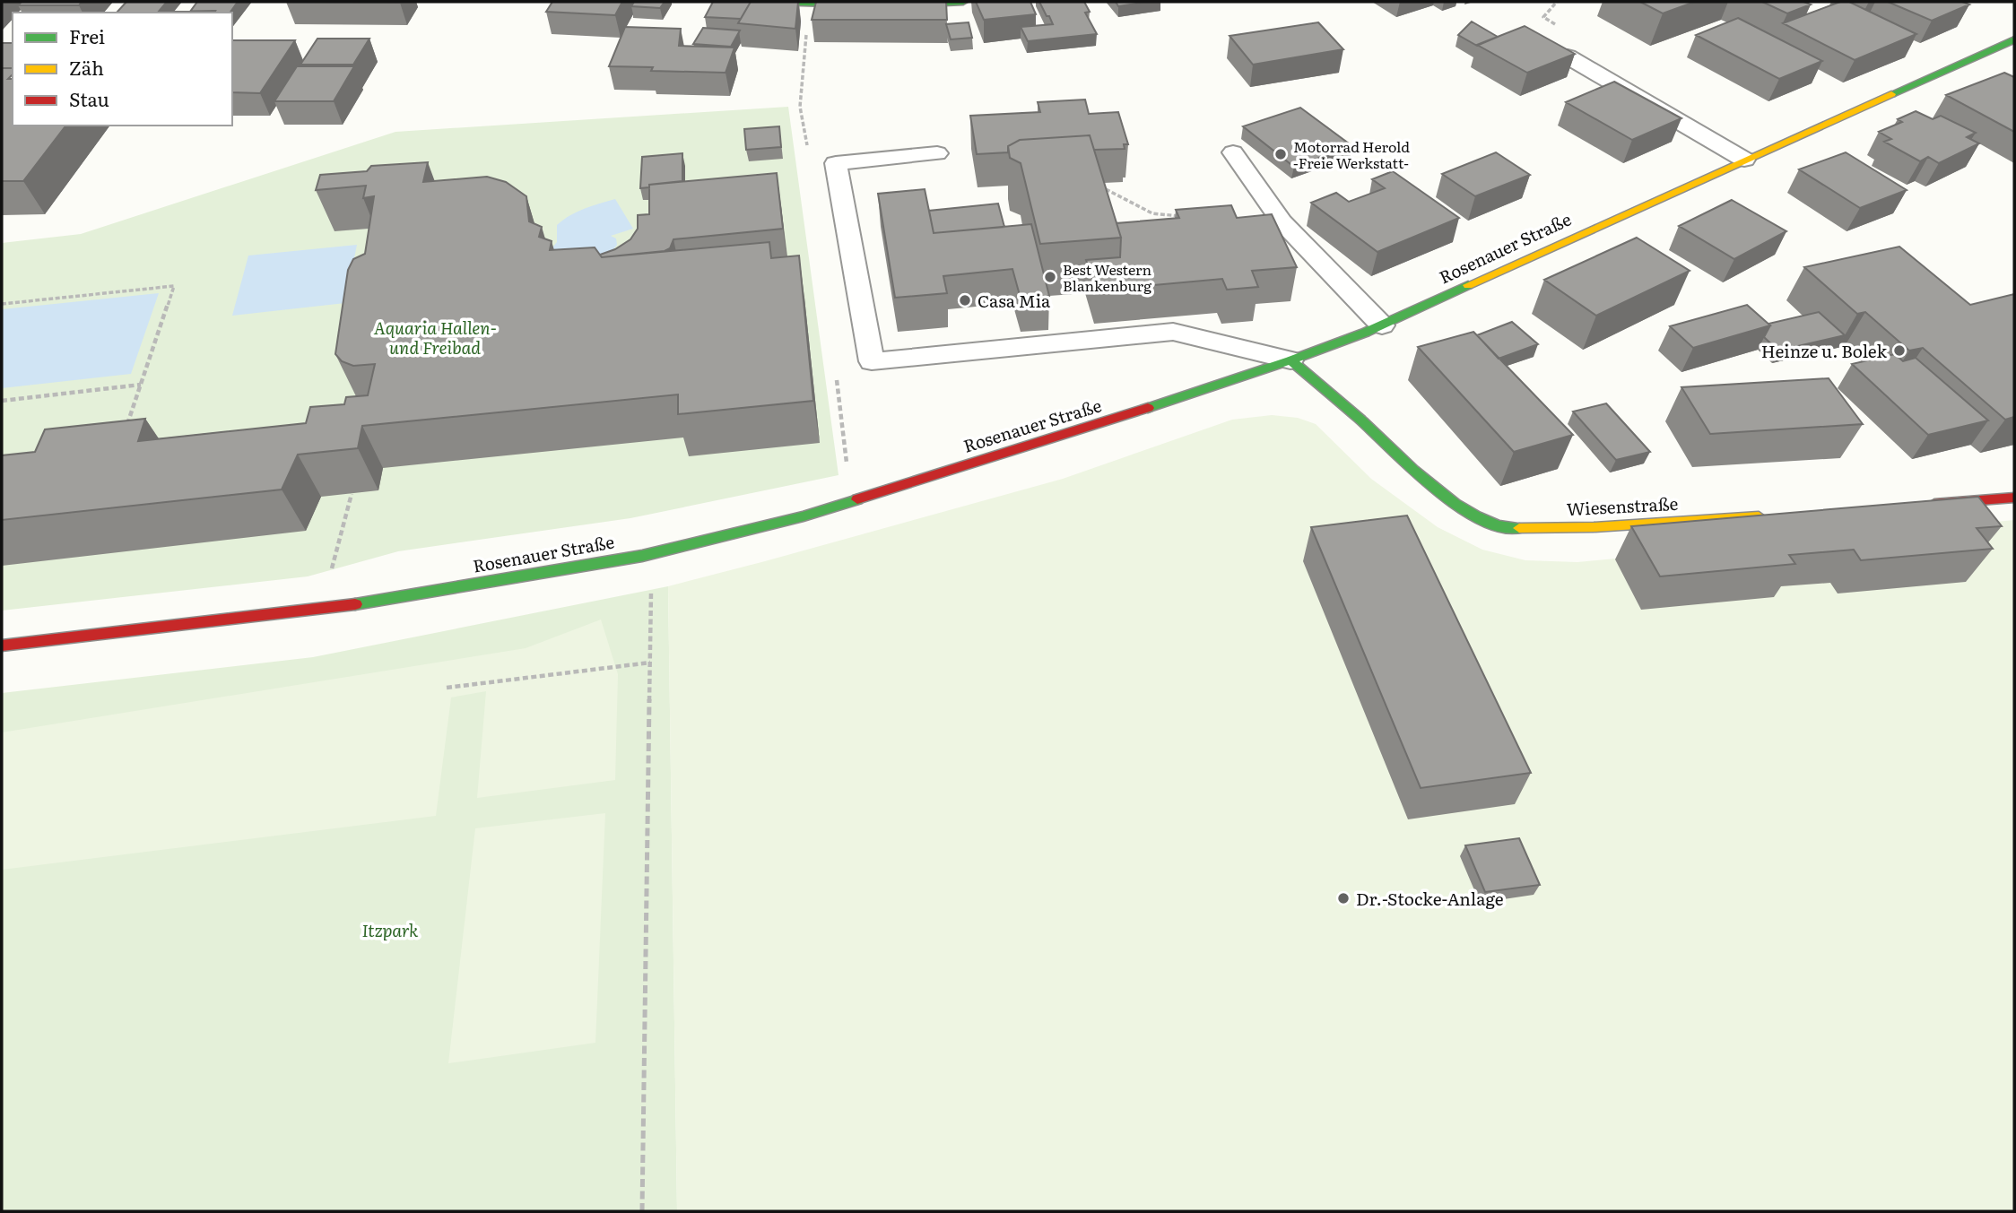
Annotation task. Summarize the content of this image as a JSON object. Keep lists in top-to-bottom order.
{
  "streets": {
    "street": ["Rosenauer Straße", "Wiesenstraße"]
  },
  "crossings": [
    ["Rosenauer Straße", "Wiesenstraße"]
  ],
  "parks": ["Aquaria Hallen- und Freibad", "Itzpark"],
  "places": [
    "Motorrad Herold -Freie Werkstatt-",
    "Best Western Blankenburg",
    "Casa Mia",
    "Heinze u. Bolek",
    "Dr.-Stocke-Anlage"
  ],
  "legend": ["Frei", "Zäh", "Stau"]
}
